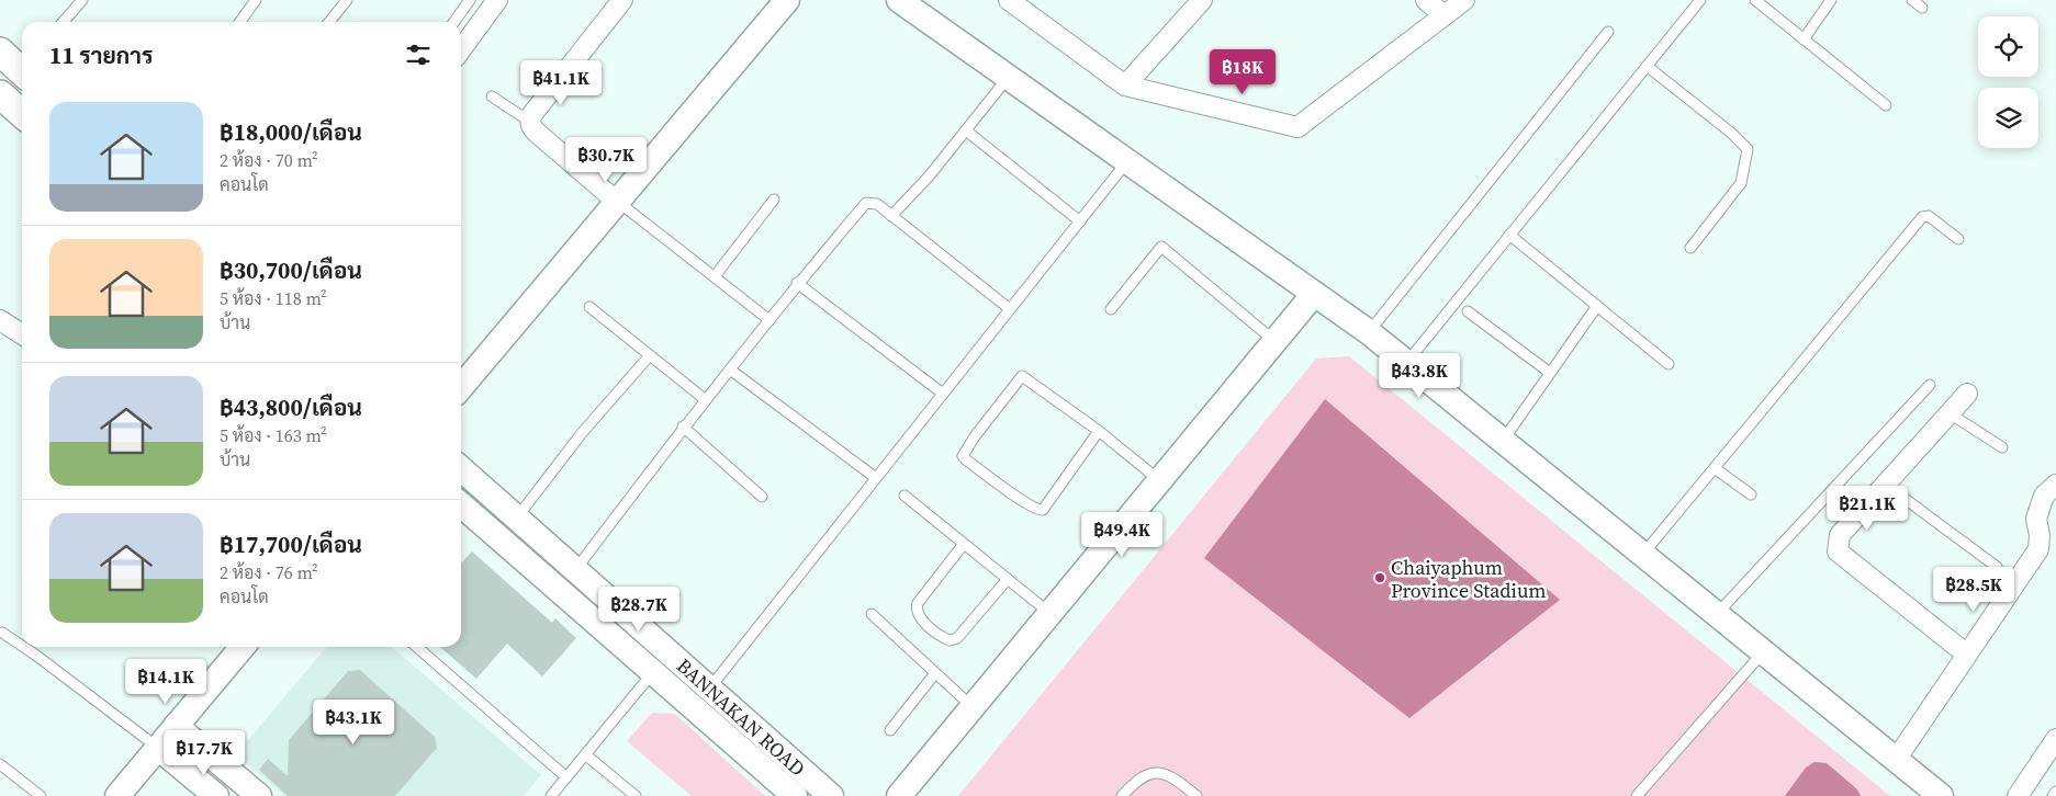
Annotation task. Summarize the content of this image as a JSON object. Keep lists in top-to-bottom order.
{
  "streets": {
    "street": ["BANNAKAN ROAD"]
  },
  "places": ["Chaiyaphum Province Stadium"],
  "page": {
    "heading": "11 รายการ",
    "price": [
      "฿18K",
      "฿41.1K",
      "฿30.7K",
      "฿43.8K",
      "฿21.1K",
      "฿49.4K",
      "฿28.5K",
      "฿28.7K",
      "฿14.1K",
      "฿43.1K",
      "฿17.7K"
    ],
    "list": [
      {
        "name": "฿18,000/เดือน",
        "note": "2 ห้อง · 70 m² · คอนโด"
      },
      {
        "name": "฿30,700/เดือน",
        "note": "5 ห้อง · 118 m² · บ้าน"
      },
      {
        "name": "฿43,800/เดือน",
        "note": "5 ห้อง · 163 m² · บ้าน"
      },
      {
        "name": "฿17,700/เดือน",
        "note": "2 ห้อง · 76 m² · คอนโด"
      }
    ]
  }
}
